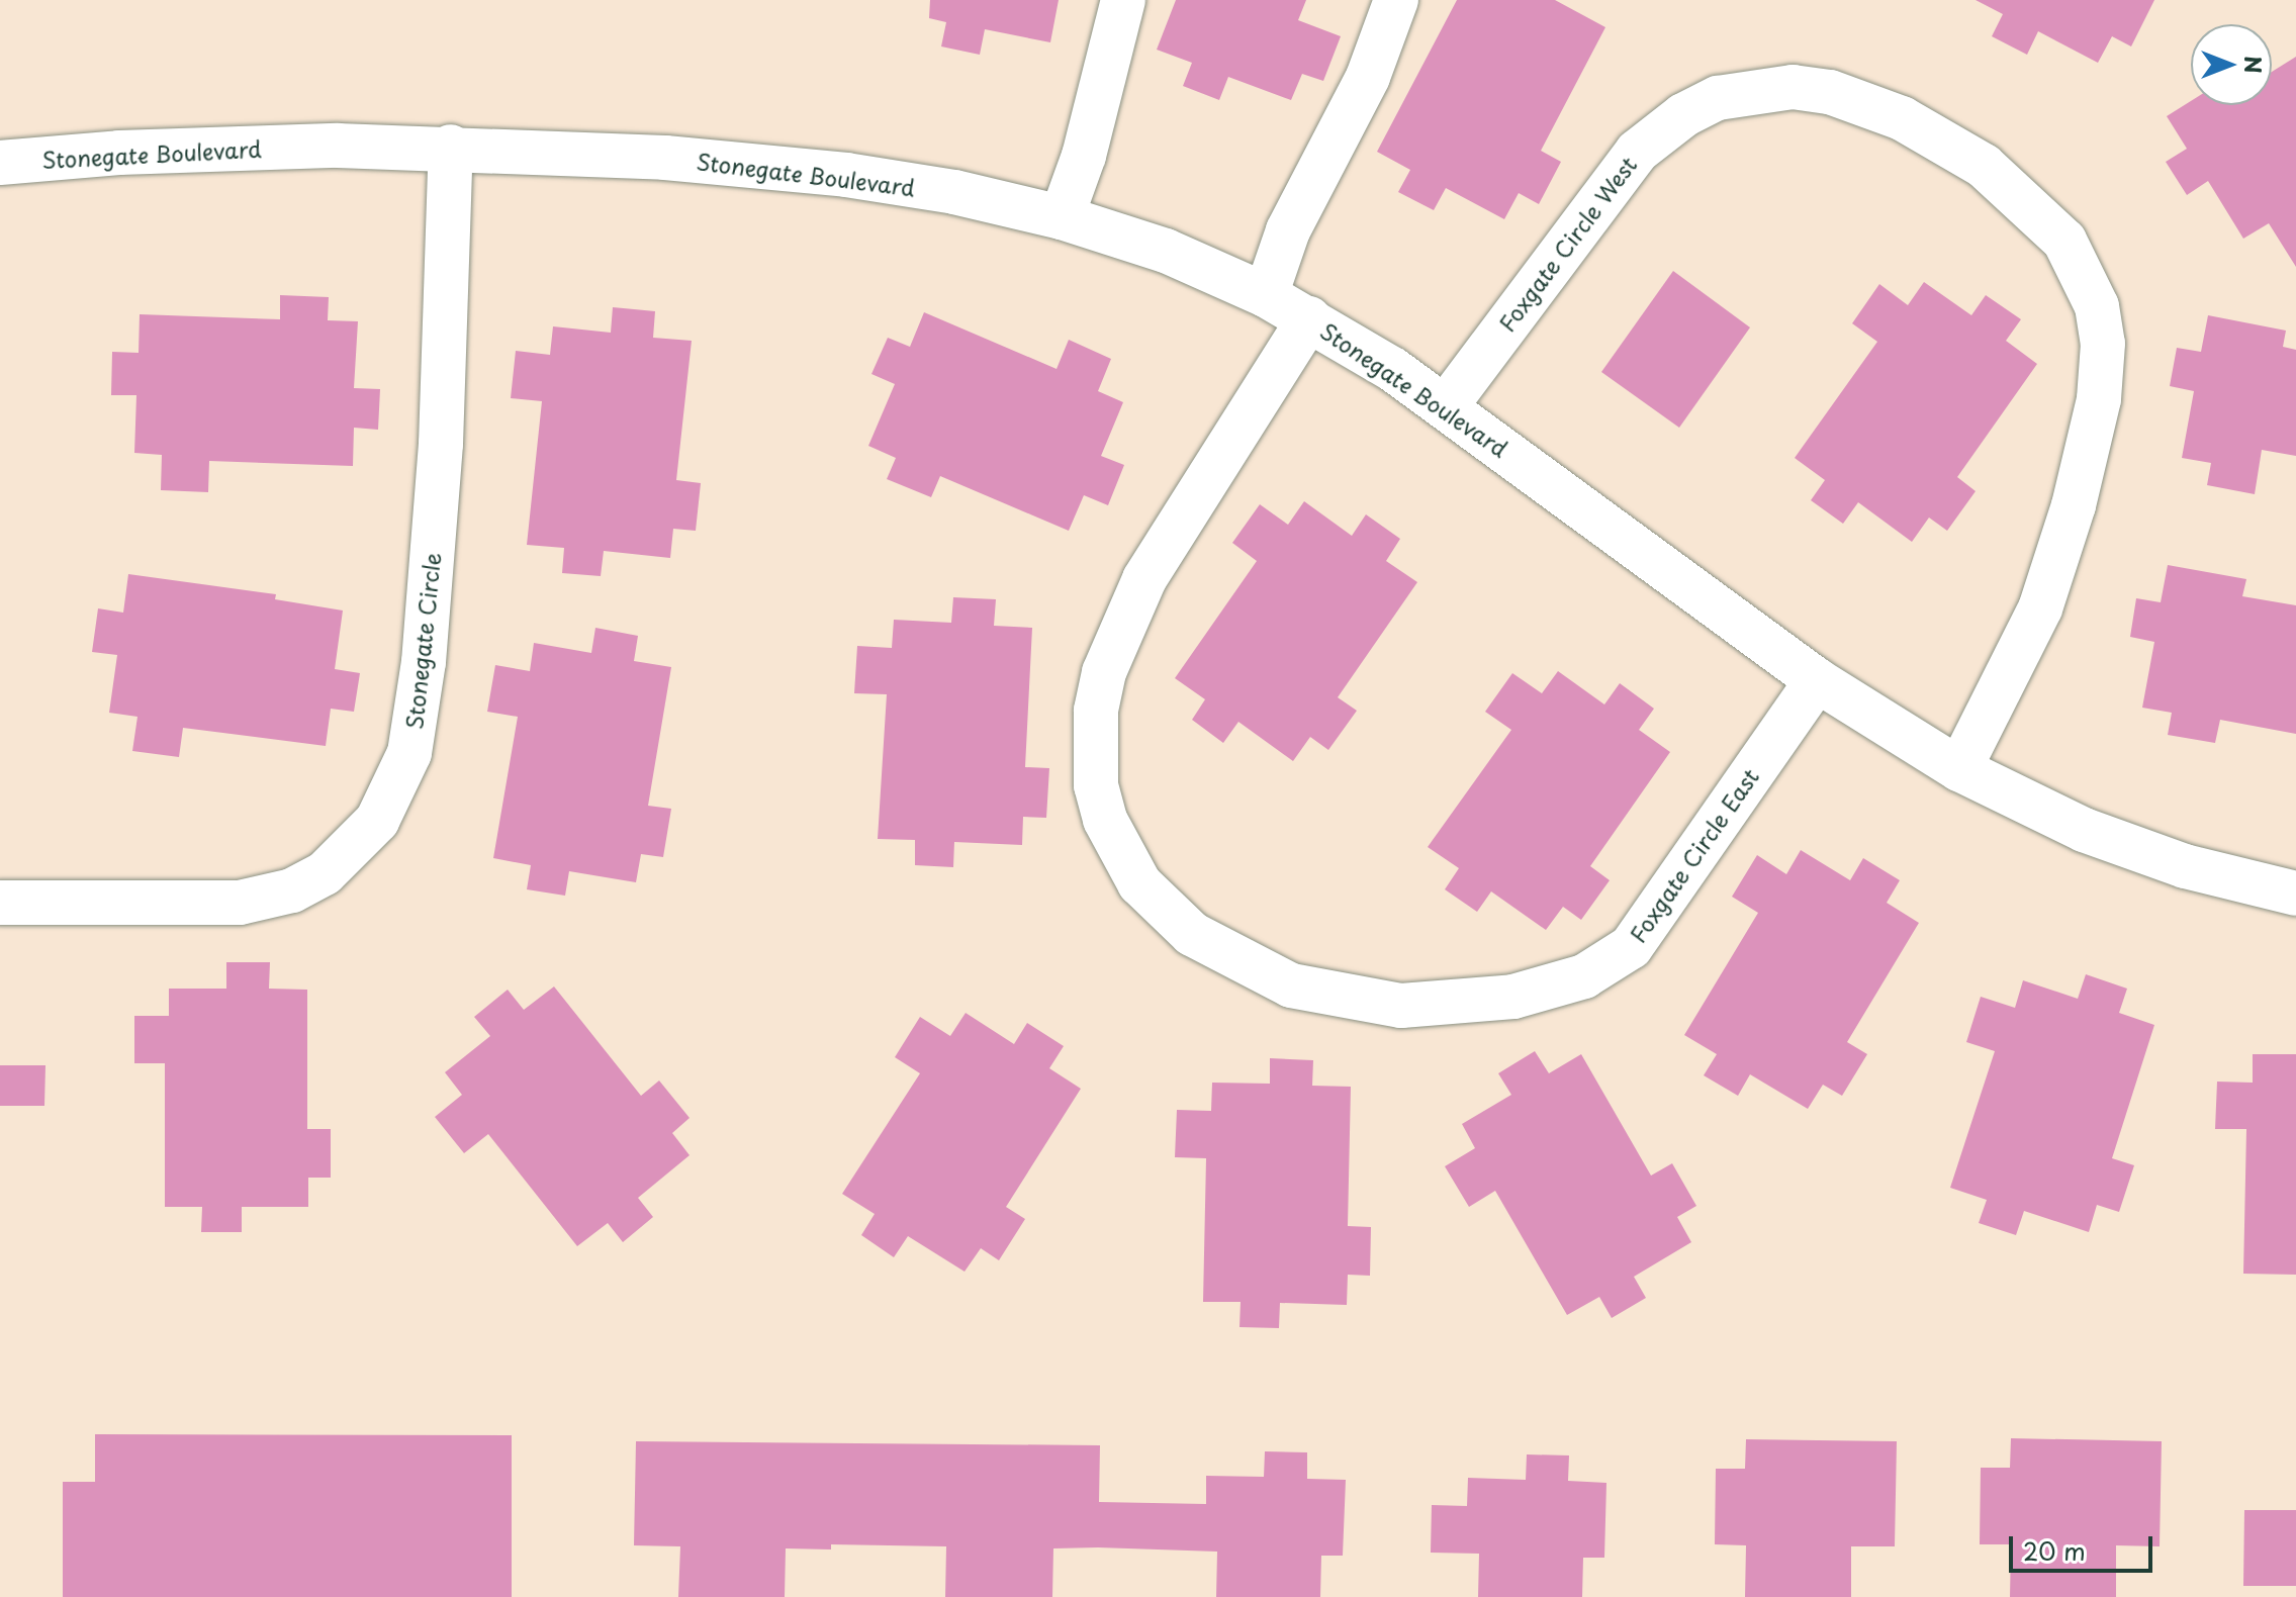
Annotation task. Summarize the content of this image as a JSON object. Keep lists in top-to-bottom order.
{
  "streets": {
    "street": [
      "Stonegate Boulevard",
      "Foxgate Circle West",
      "Stonegate Circle",
      "Foxgate Circle East"
    ]
  },
  "crossings": [
    ["Stonegate Boulevard", "Foxgate Circle West"],
    ["Stonegate Boulevard", "Stonegate Circle"],
    ["Stonegate Boulevard", "Foxgate Circle East"]
  ],
  "scale_bar": "20 m",
  "north": "right"
}
